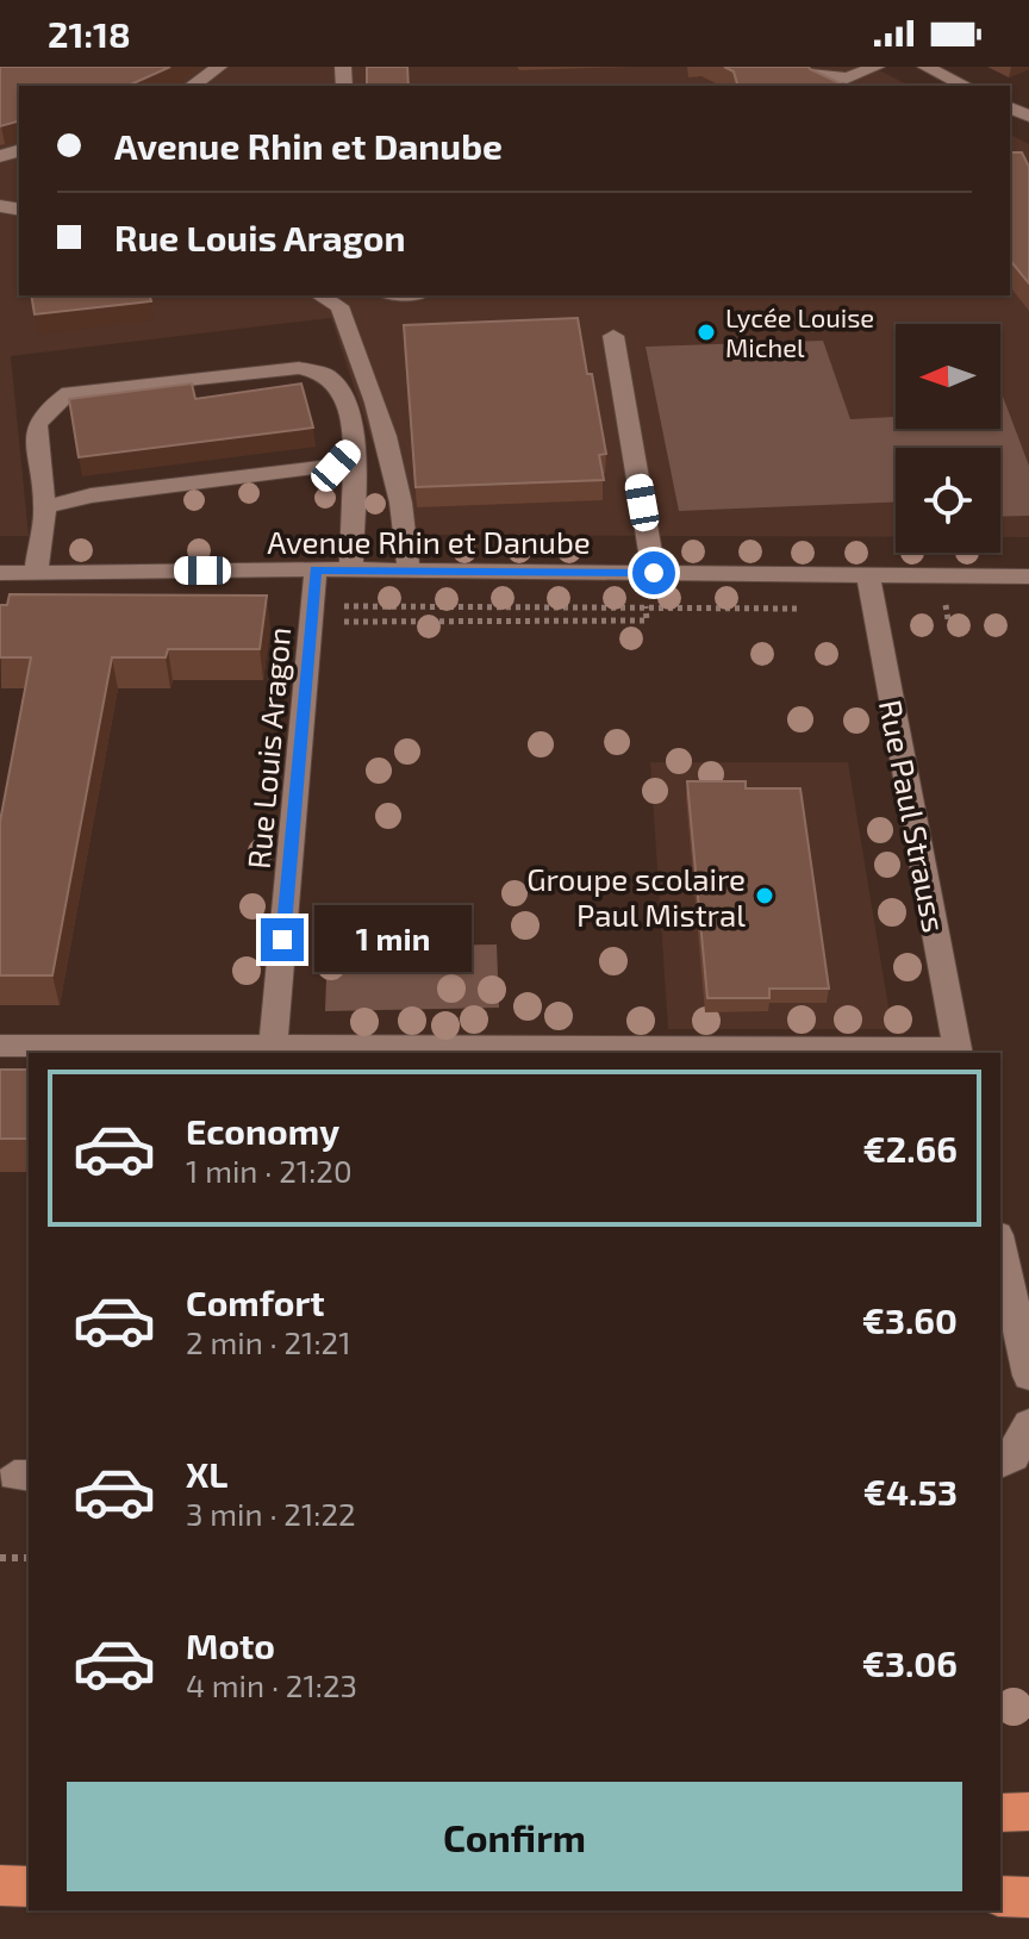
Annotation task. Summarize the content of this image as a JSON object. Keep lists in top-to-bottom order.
{
  "streets": {
    "street": ["Avenue Rhin et Danube", "Rue Louis Aragon", "Rue Paul Strauss"]
  },
  "crossings": [
    ["Avenue Rhin et Danube", "Rue Louis Aragon"],
    ["Avenue Rhin et Danube", "Rue Paul Strauss"]
  ],
  "places": ["Lycée Louise Michel", "Groupe scolaire Paul Mistral"],
  "north": "left",
  "page": {
    "status": "21:18",
    "banner": ["Avenue Rhin et Danube", "Rue Louis Aragon"],
    "bubble": "1 min",
    "list": [
      {
        "name": "Economy",
        "note": "1 min · 21:20",
        "value": "€2.66"
      },
      {
        "name": "Comfort",
        "note": "2 min · 21:21",
        "value": "€3.60"
      },
      {
        "name": "XL",
        "note": "3 min · 21:22",
        "value": "€4.53"
      },
      {
        "name": "Moto",
        "note": "4 min · 21:23",
        "value": "€3.06"
      }
    ],
    "buttons": "Confirm"
  }
}
